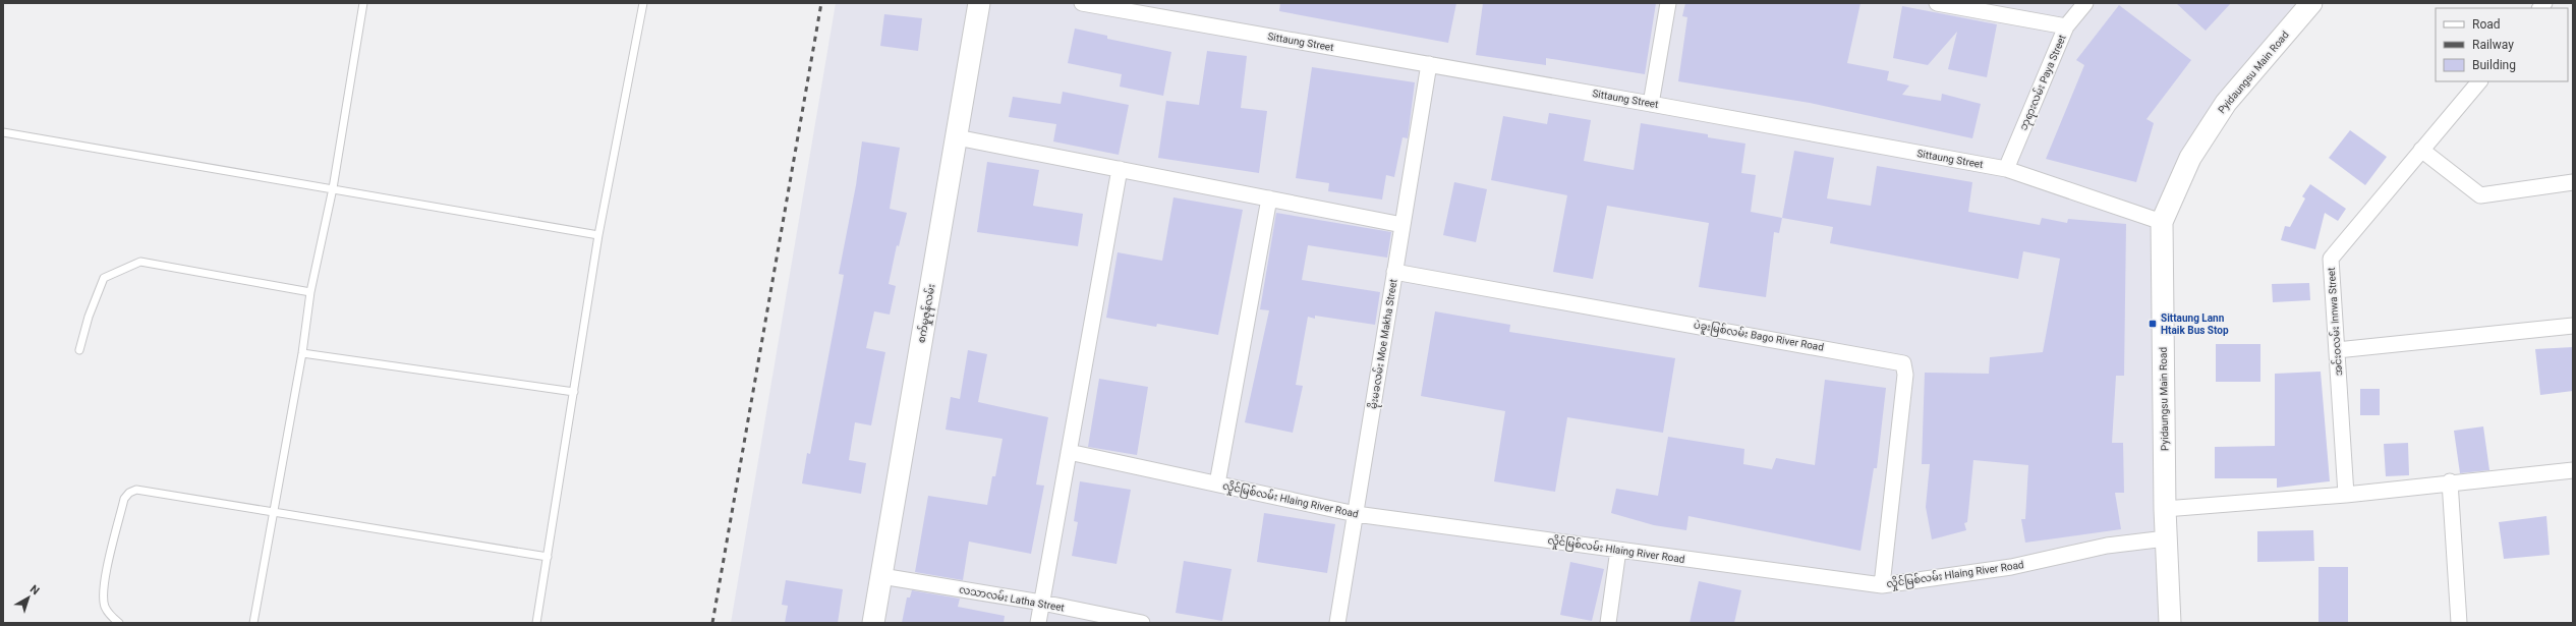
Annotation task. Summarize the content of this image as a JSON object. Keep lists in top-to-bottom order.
{
  "streets": {
    "main road": ["Pyidaungsu Main Road", "စက်မှုဇုန်လမ်း"],
    "street": [
      "Sittaung Street",
      "ဘုရားလမ်း Paya Street",
      "အင်းဝလမ်း Innwa Street",
      "ပဲခူးမြစ်လမ်း Bago River Road",
      "မိုးမခလမ်း Moe Makha Street",
      "လှိုင်မြစ်လမ်း Hlaing River Road",
      "လသာလမ်း Latha Street"
    ]
  },
  "crossings": [
    ["Sittaung Street", "Pyidaungsu Main Road"],
    ["Sittaung Street", "ဘုရားလမ်း Paya Street"],
    ["Sittaung Street", "မိုးမခလမ်း Moe Makha Street"],
    ["Pyidaungsu Main Road", "လှိုင်မြစ်လမ်း Hlaing River Road"],
    ["စက်မှုဇုန်လမ်း", "လသာလမ်း Latha Street"],
    ["ပဲခူးမြစ်လမ်း Bago River Road", "မိုးမခလမ်း Moe Makha Street"],
    ["ပဲခူးမြစ်လမ်း Bago River Road", "လှိုင်မြစ်လမ်း Hlaing River Road"],
    ["မိုးမခလမ်း Moe Makha Street", "လှိုင်မြစ်လမ်း Hlaing River Road"]
  ],
  "places": {
    "transit": ["Sittaung Lann Htaik Bus Stop"]
  },
  "legend": ["Road", "Railway", "Building"],
  "north": "top right"
}
